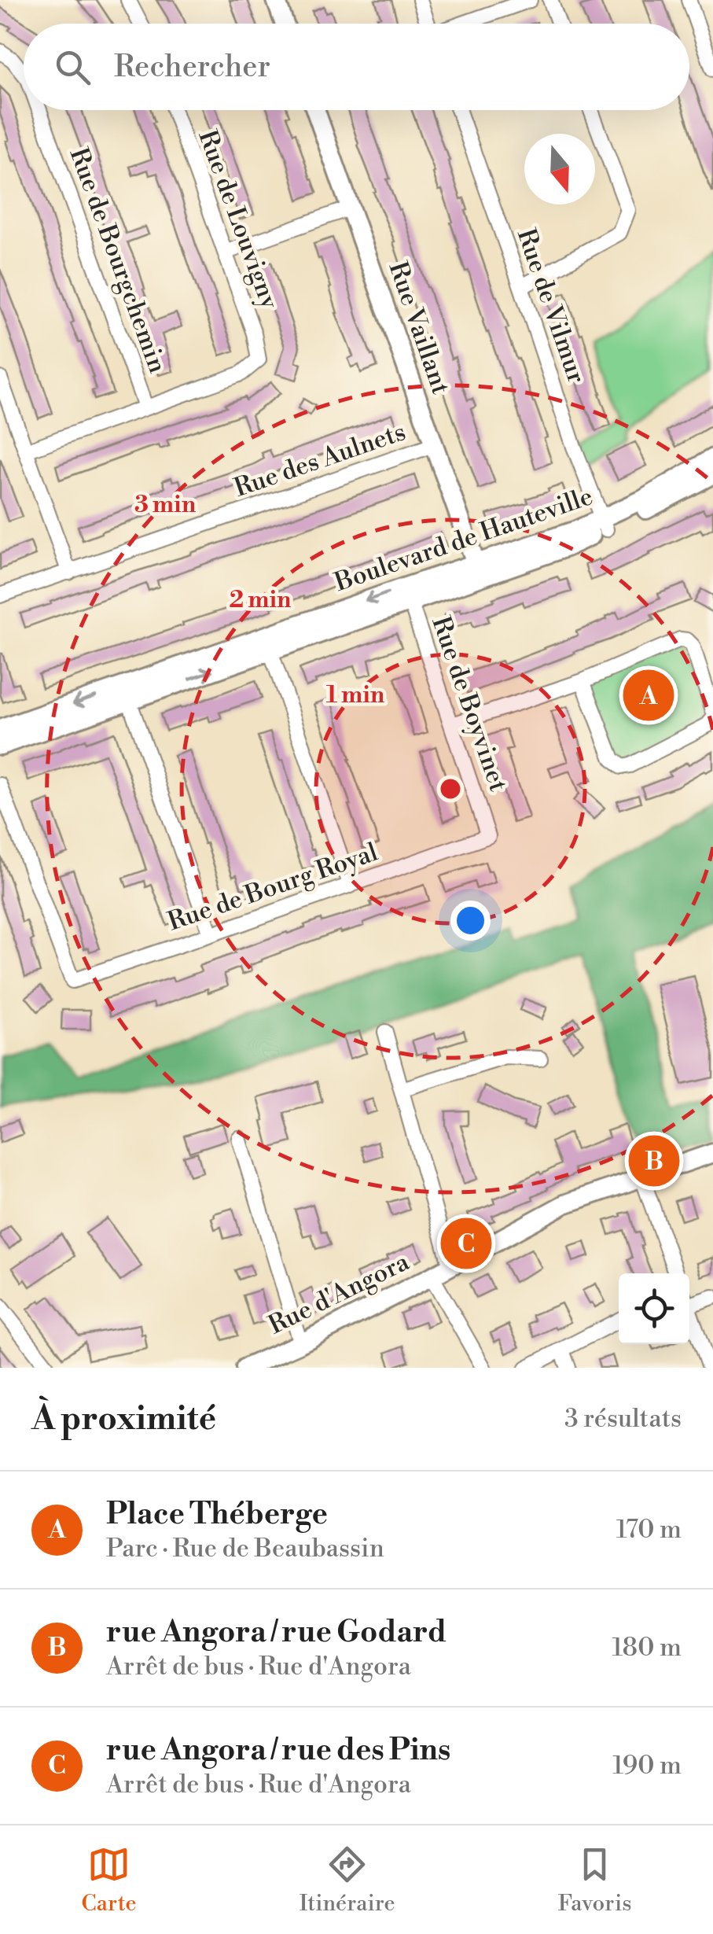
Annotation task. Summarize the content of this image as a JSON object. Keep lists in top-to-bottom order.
{
  "streets": {
    "street": [
      "Rue de Louvigny",
      "Rue de Bourgchemin",
      "Rue de Vilmur",
      "Rue Vaillant",
      "Rue des Aulnets",
      "Boulevard de Hauteville",
      "Rue de Boyvinet",
      "Rue de Bourg Royal",
      "Rue d'Angora"
    ]
  },
  "crossings": [
    ["Rue de Louvigny", "Rue de Bourgchemin"],
    ["Rue de Vilmur", "Boulevard de Hauteville"],
    ["Rue Vaillant", "Rue des Aulnets"],
    ["Rue Vaillant", "Boulevard de Hauteville"],
    ["Boulevard de Hauteville", "Rue de Boyvinet"],
    ["Rue de Boyvinet", "Rue de Bourg Royal"]
  ],
  "north": "bottom",
  "page": {
    "search": "Rechercher",
    "pins": ["A", "B", "C"],
    "heading": ["À proximité", "3 résultats"],
    "list": [
      {
        "mark": "A",
        "name": "Place Théberge",
        "note": "Parc · Rue de Beaubassin",
        "value": "170 m"
      },
      {
        "mark": "B",
        "name": "rue Angora / rue Godard",
        "note": "Arrêt de bus · Rue d'Angora",
        "value": "180 m"
      },
      {
        "mark": "C",
        "name": "rue Angora / rue des Pins",
        "note": "Arrêt de bus · Rue d'Angora",
        "value": "190 m"
      }
    ],
    "nav": ["Carte", "Itinéraire", "Favoris"]
  },
  "rings": ["3 min", "2 min", "1 min"]
}
